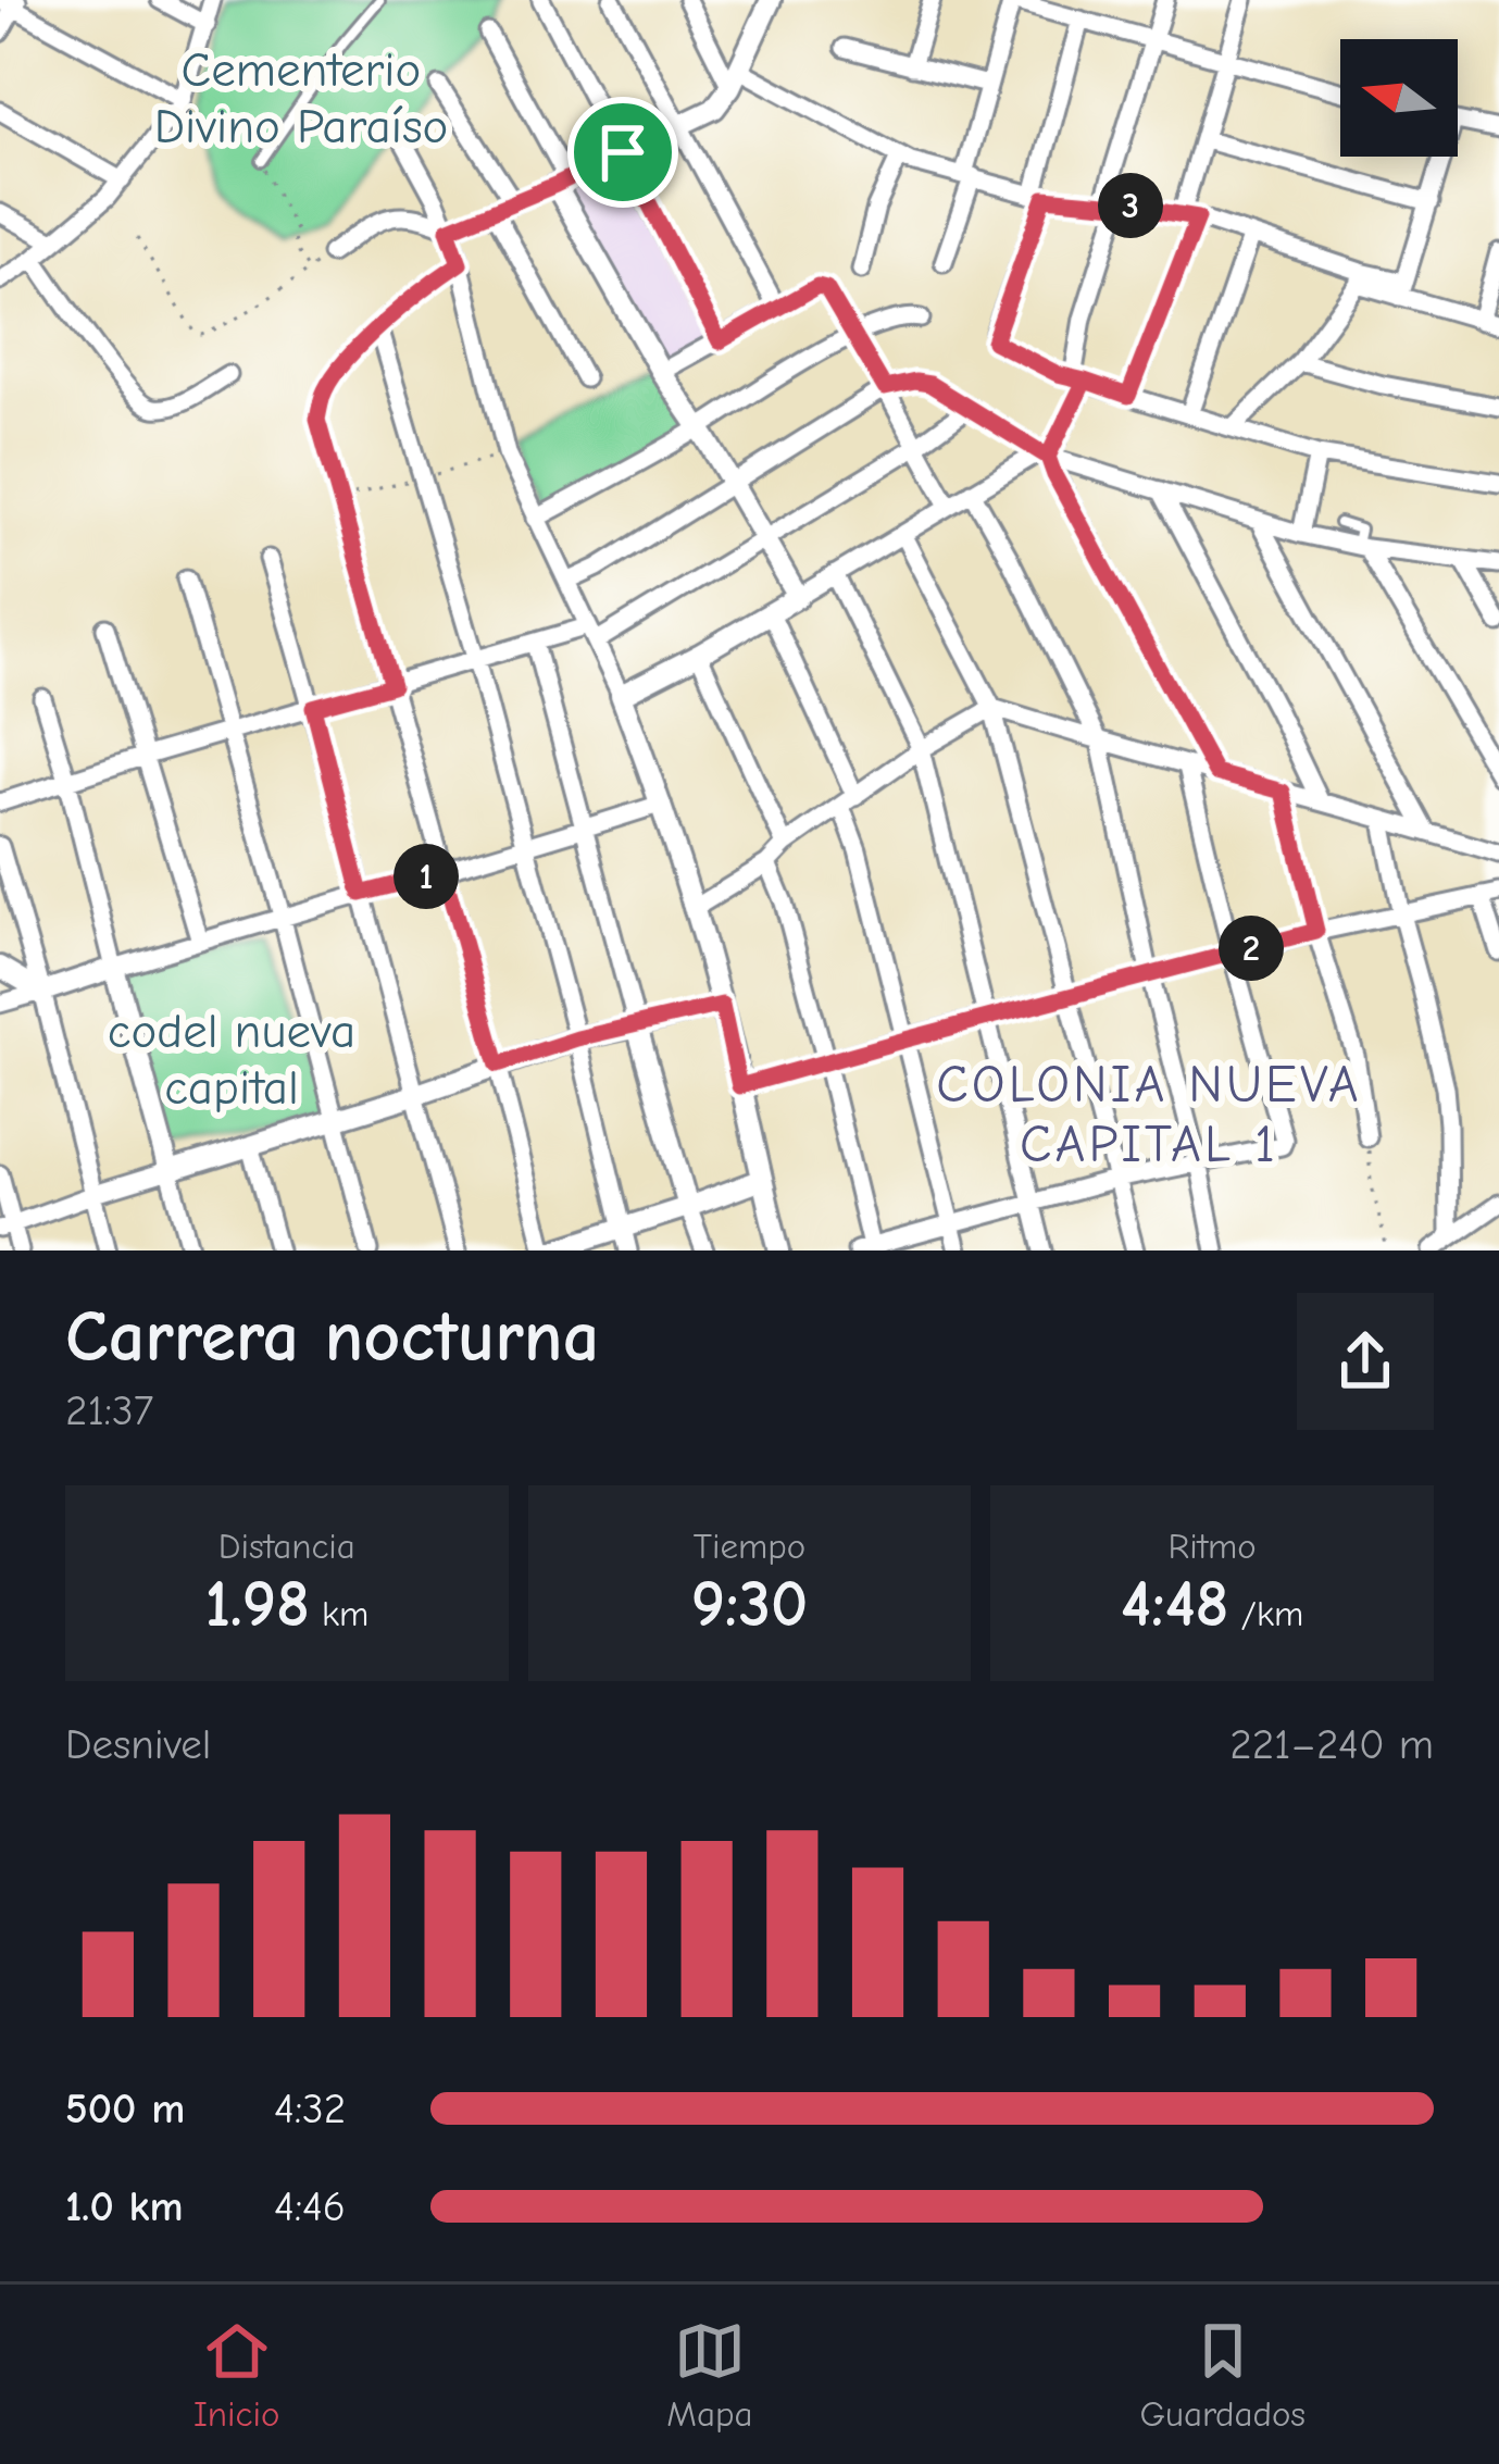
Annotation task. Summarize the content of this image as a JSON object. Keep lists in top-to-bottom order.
{
  "districts": ["COLONIA NUEVA CAPITAL 1"],
  "parks": ["Cementerio Divino Paraíso", "codel nueva capital"],
  "north": "left",
  "page": {
    "pins": ["3", "1", "2"],
    "heading": ["Carrera nocturna", "21:37"],
    "stats": [
      ["Distancia", "1.98 km"],
      ["Tiempo", "9:30"],
      ["Ritmo", "4:48 /km"]
    ],
    "chart": ["Desnivel", "221–240 m"],
    "list": [
      {
        "name": "500 m",
        "note": "4:32"
      },
      {
        "name": "1.0 km",
        "note": "4:46"
      }
    ],
    "tabs": ["Inicio", "Mapa", "Guardados"]
  }
}
